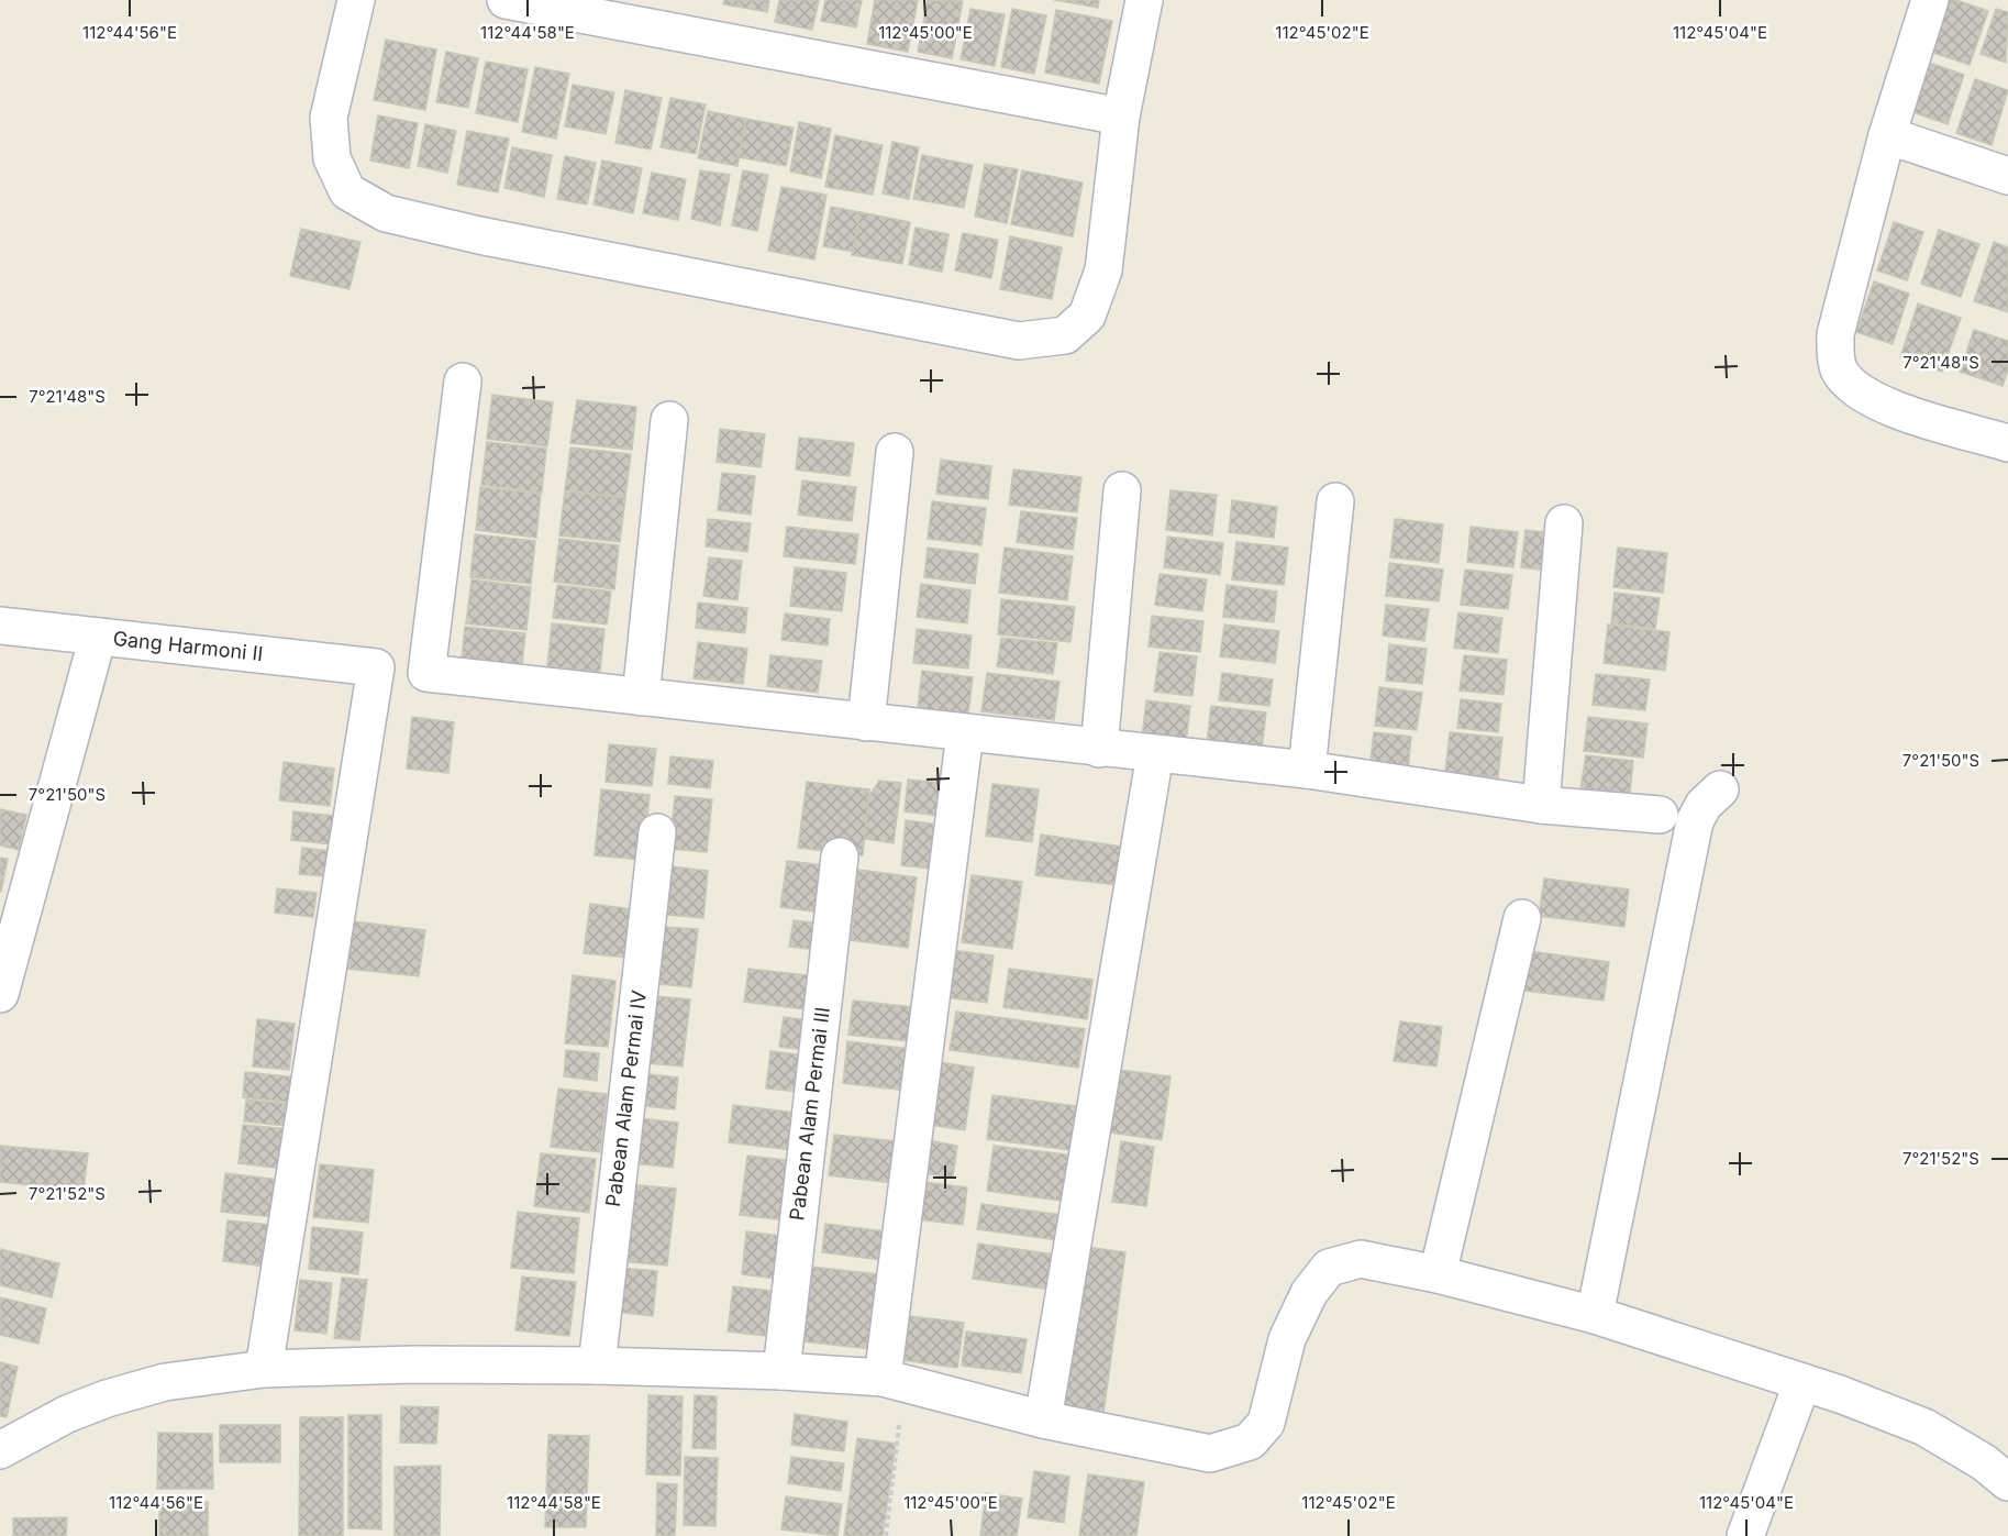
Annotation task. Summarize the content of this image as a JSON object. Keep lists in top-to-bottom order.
{
  "streets": {
    "street": ["Gang Harmoni II", "Pabean Alam Permai IV", "Pabean Alam Permai III"]
  },
  "coordinates": [
    "112°44'56\"E",
    "112°44'58\"E",
    "112°45'00\"E",
    "112°45'02\"E",
    "112°45'04\"E",
    "7°21'48\"S",
    "7°21'50\"S",
    "7°21'52\"S"
  ]
}
